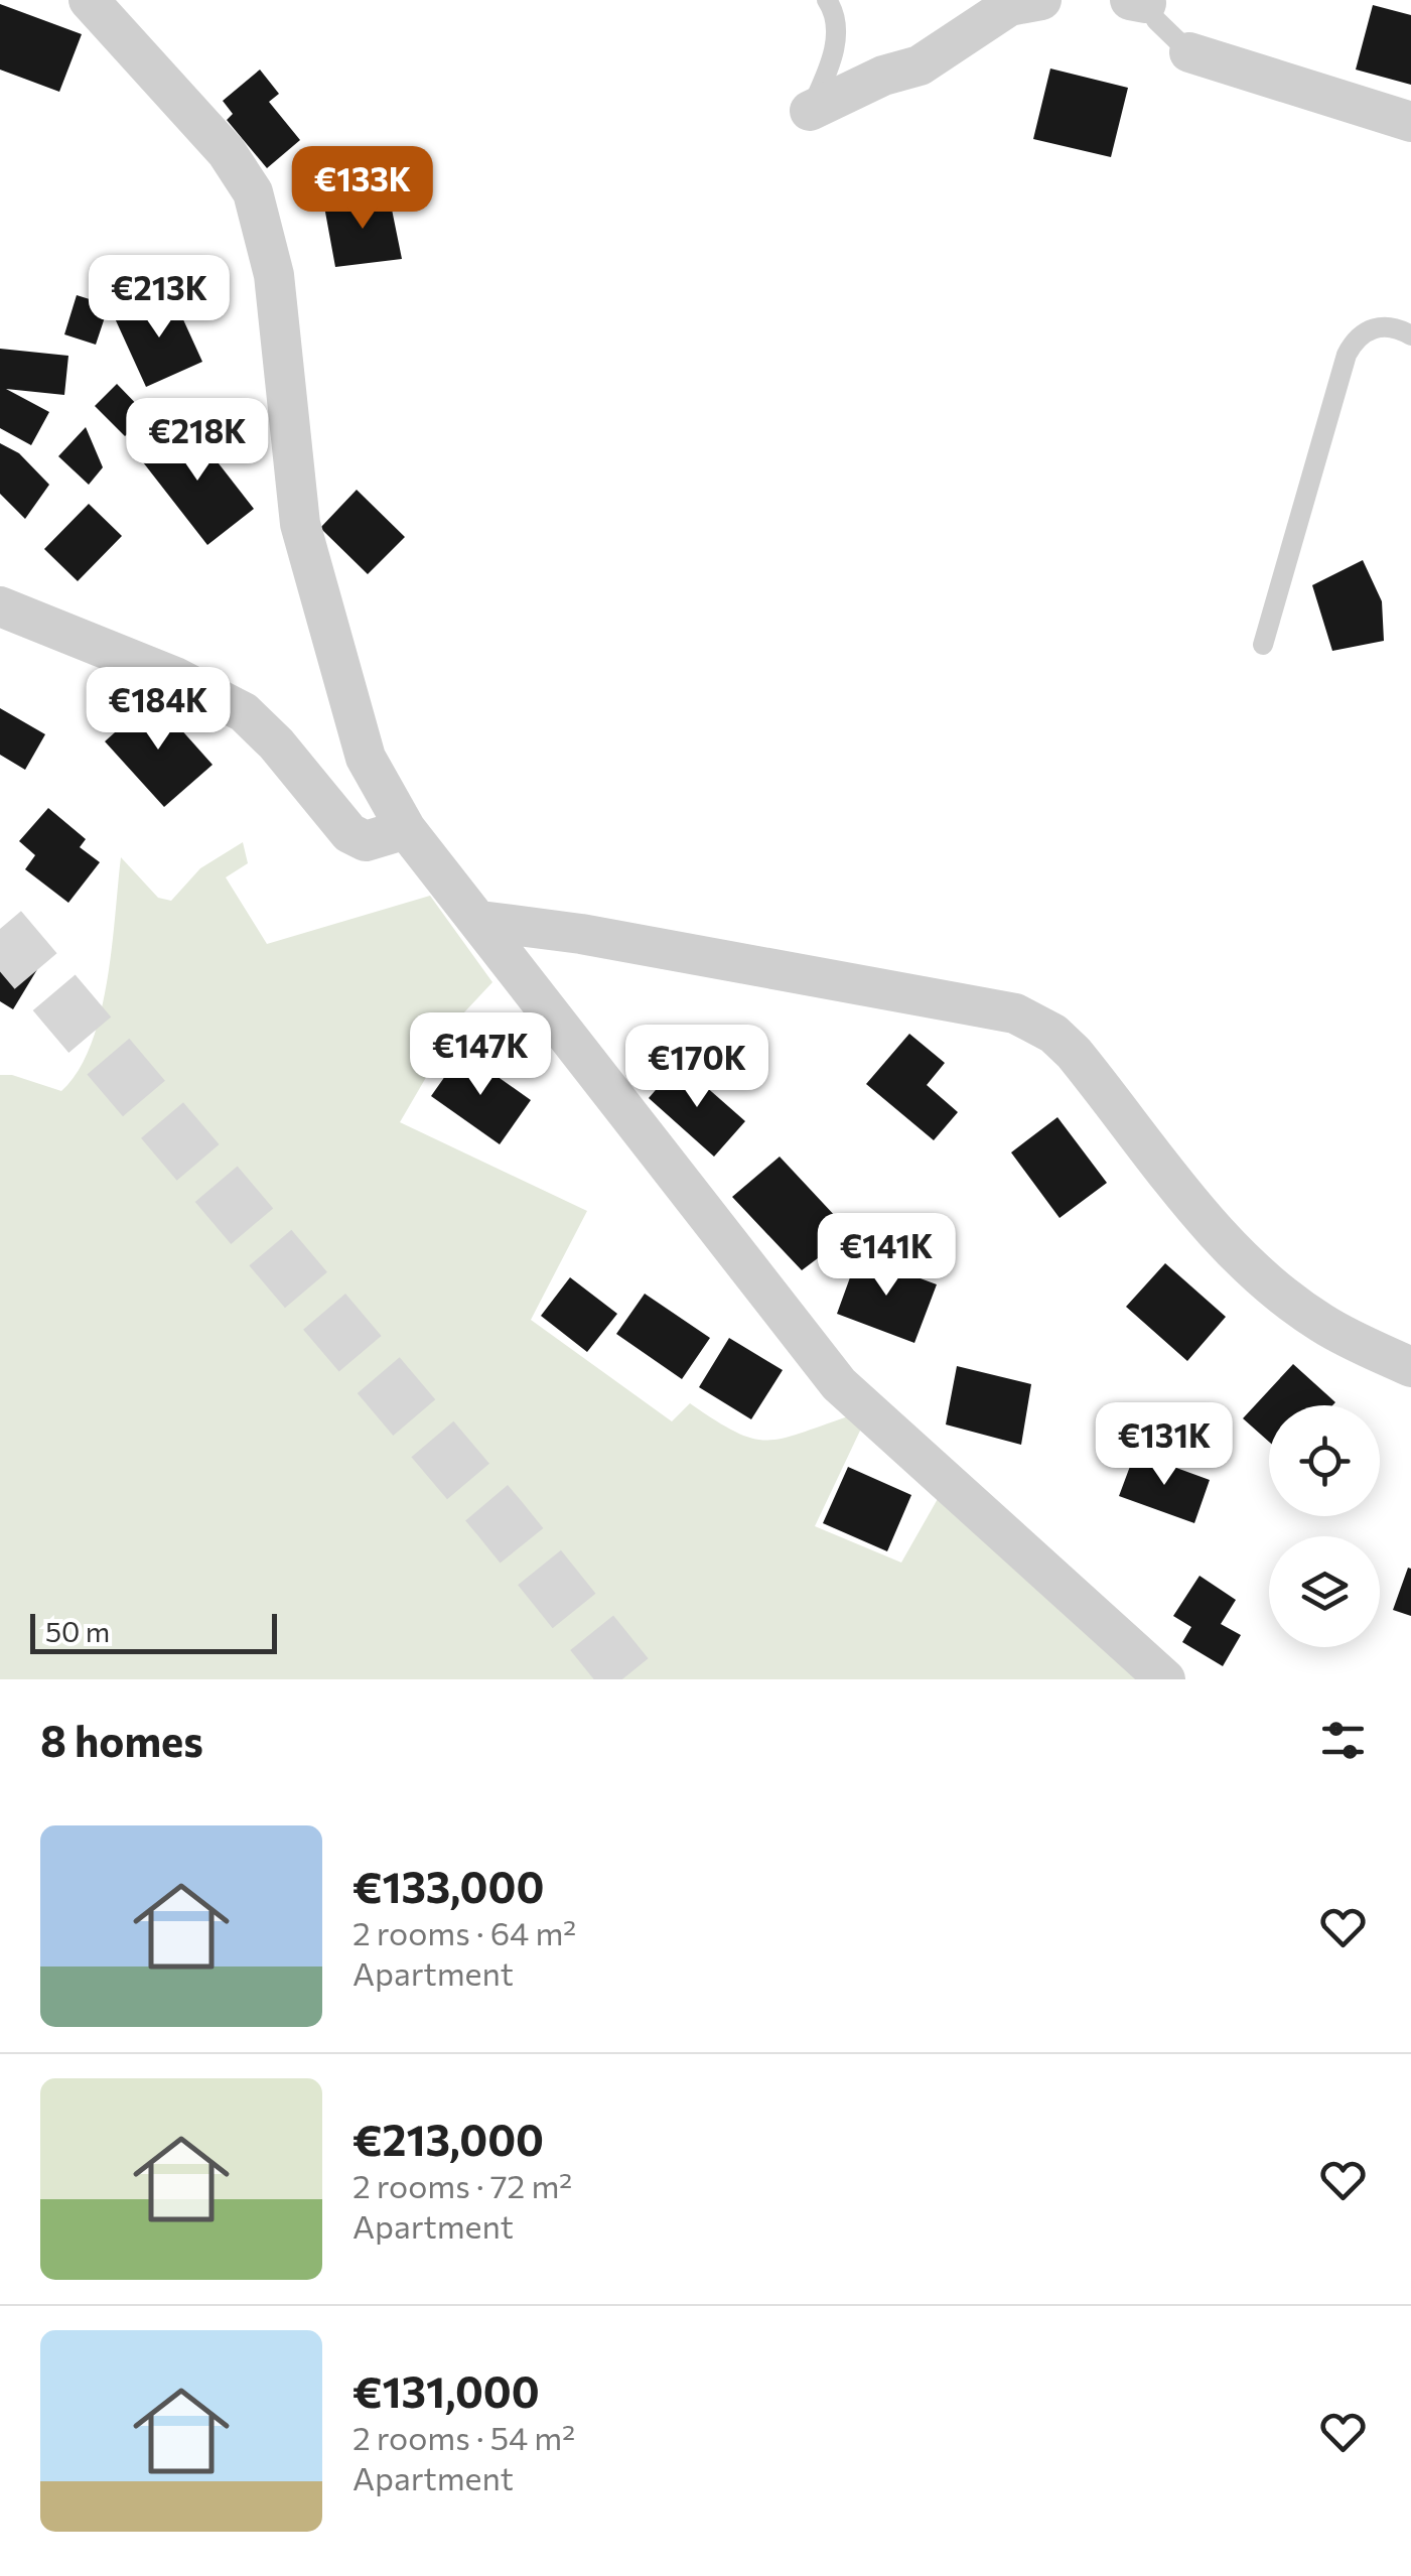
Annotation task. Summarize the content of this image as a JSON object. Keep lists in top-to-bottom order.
{
  "scale_bar": "50 m",
  "page": {
    "price": [
      "€133K",
      "€213K",
      "€218K",
      "€184K",
      "€147K",
      "€170K",
      "€141K",
      "€131K"
    ],
    "scale": "50 m",
    "heading": "8 homes",
    "list": [
      {
        "name": "€133,000",
        "note": "2 rooms · 64 m² · Apartment"
      },
      {
        "name": "€213,000",
        "note": "2 rooms · 72 m² · Apartment"
      },
      {
        "name": "€131,000",
        "note": "2 rooms · 54 m² · Apartment"
      }
    ]
  }
}
